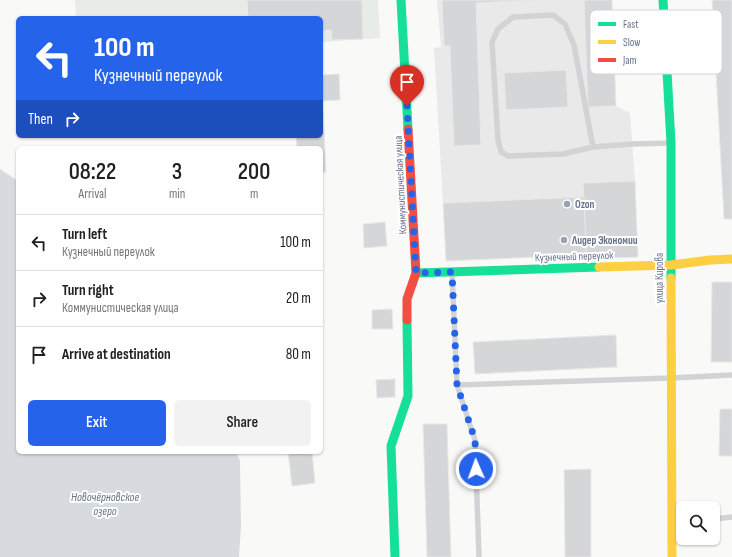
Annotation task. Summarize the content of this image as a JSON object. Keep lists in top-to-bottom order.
{
  "streets": {
    "street": ["Коммунистическая улица", "Кузнечный переулок", "улица Кирова"]
  },
  "crossings": [
    ["Коммунистическая улица", "Кузнечный переулок"],
    ["Кузнечный переулок", "улица Кирова"]
  ],
  "water": ["Новочёрновское озеро"],
  "places": ["Ozon", "Лидер Экономии"],
  "legend": ["Fast", "Slow", "Jam"],
  "page": {
    "turn": ["100 m", "Кузнечный переулок"],
    "then": "Then",
    "eta": [
      "08:22",
      "Arrival",
      "3",
      "min",
      "200",
      "m"
    ],
    "list": [
      {
        "name": "Turn left",
        "note": "Кузнечный переулок",
        "value": "100 m"
      },
      {
        "name": "Turn right",
        "note": "Коммунистическая улица",
        "value": "20 m"
      },
      {
        "name": "Arrive at destination",
        "value": "80 m"
      }
    ],
    "buttons": ["Exit", "Share"]
  }
}
